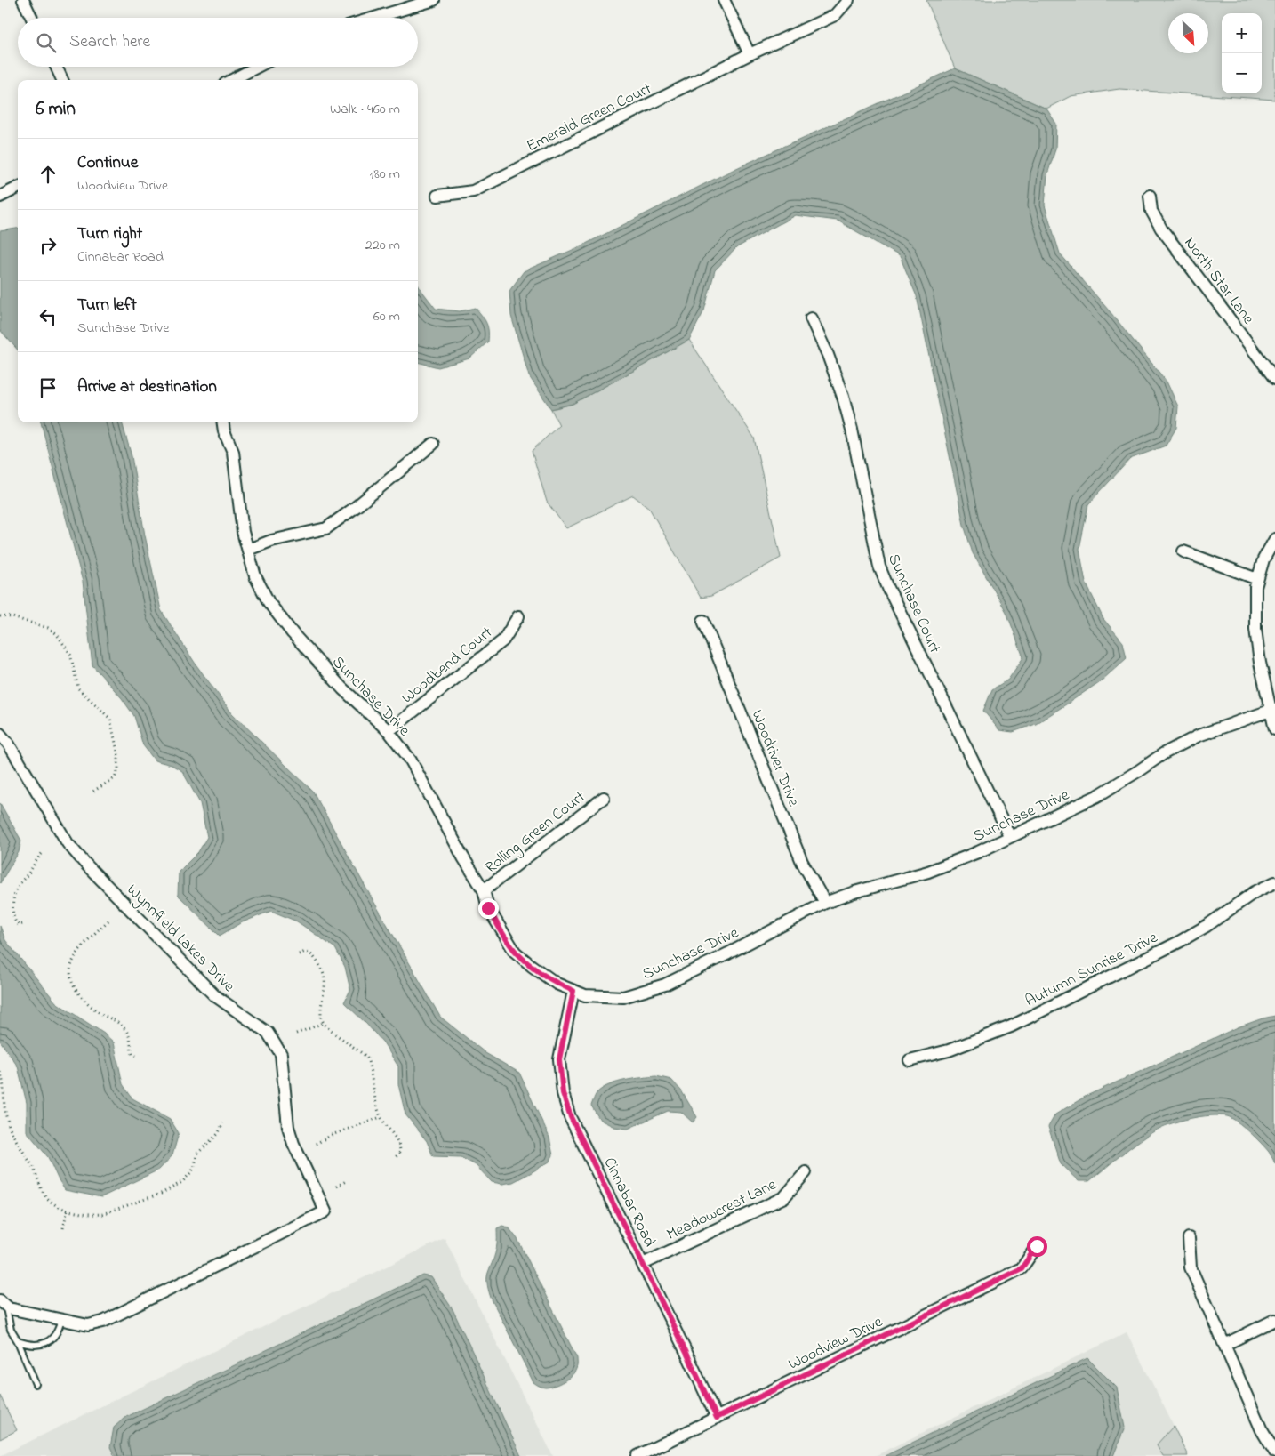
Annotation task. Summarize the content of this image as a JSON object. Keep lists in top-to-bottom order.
{
  "streets": {
    "street": [
      "Emerald Green Court",
      "North Star Lane",
      "Sunchase Court",
      "Woodbend Court",
      "Sunchase Drive",
      "Woodriver Drive",
      "Rolling Green Court",
      "Wynnfield Lakes Drive",
      "Autumn Sunrise Drive",
      "Cinnabar Road",
      "Meadowcrest Lane",
      "Woodview Drive"
    ]
  },
  "crossings": [
    ["Sunchase Court", "Sunchase Drive"],
    ["Woodbend Court", "Sunchase Drive"],
    ["Sunchase Drive", "Woodriver Drive"],
    ["Sunchase Drive", "Rolling Green Court"],
    ["Sunchase Drive", "Cinnabar Road"],
    ["Cinnabar Road", "Meadowcrest Lane"],
    ["Cinnabar Road", "Woodview Drive"]
  ],
  "north": "bottom right",
  "page": {
    "map_buttons": ["+", "−"],
    "search": "Search here",
    "heading": ["6 min", "Walk · 460 m"],
    "list": [
      ["Continue", "Woodview Drive", "180 m"],
      ["Turn right", "Cinnabar Road", "220 m"],
      ["Turn left", "Sunchase Drive", "60 m"],
      "Arrive at destination"
    ]
  }
}
